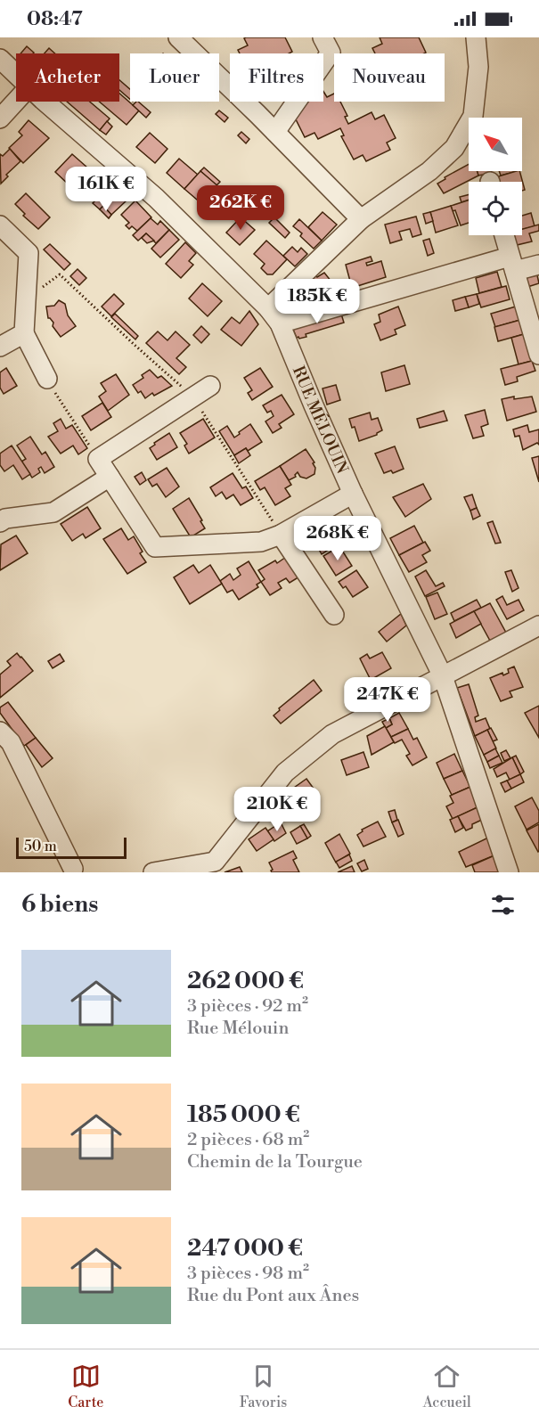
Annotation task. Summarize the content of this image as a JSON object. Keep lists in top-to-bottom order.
{
  "streets": {
    "street": ["RUE MÉLOUIN"]
  },
  "scale_bar": "50 m",
  "north": "top left",
  "page": {
    "status": "08:47",
    "chip": [
      "Acheter",
      "Louer",
      "Filtres",
      "Nouveau"
    ],
    "price": [
      "161K €",
      "262K €",
      "185K €",
      "268K €",
      "247K €",
      "210K €"
    ],
    "scale": "50 m",
    "heading": "6 biens",
    "list": [
      {
        "name": "262 000 €",
        "note": "3 pièces · 92 m² · Rue Mélouin"
      },
      {
        "name": "185 000 €",
        "note": "2 pièces · 68 m² · Chemin de la Tourgue"
      },
      {
        "name": "247 000 €",
        "note": "3 pièces · 98 m² · Rue du Pont aux Ânes"
      }
    ],
    "tabs": ["Carte", "Favoris", "Accueil"]
  }
}
